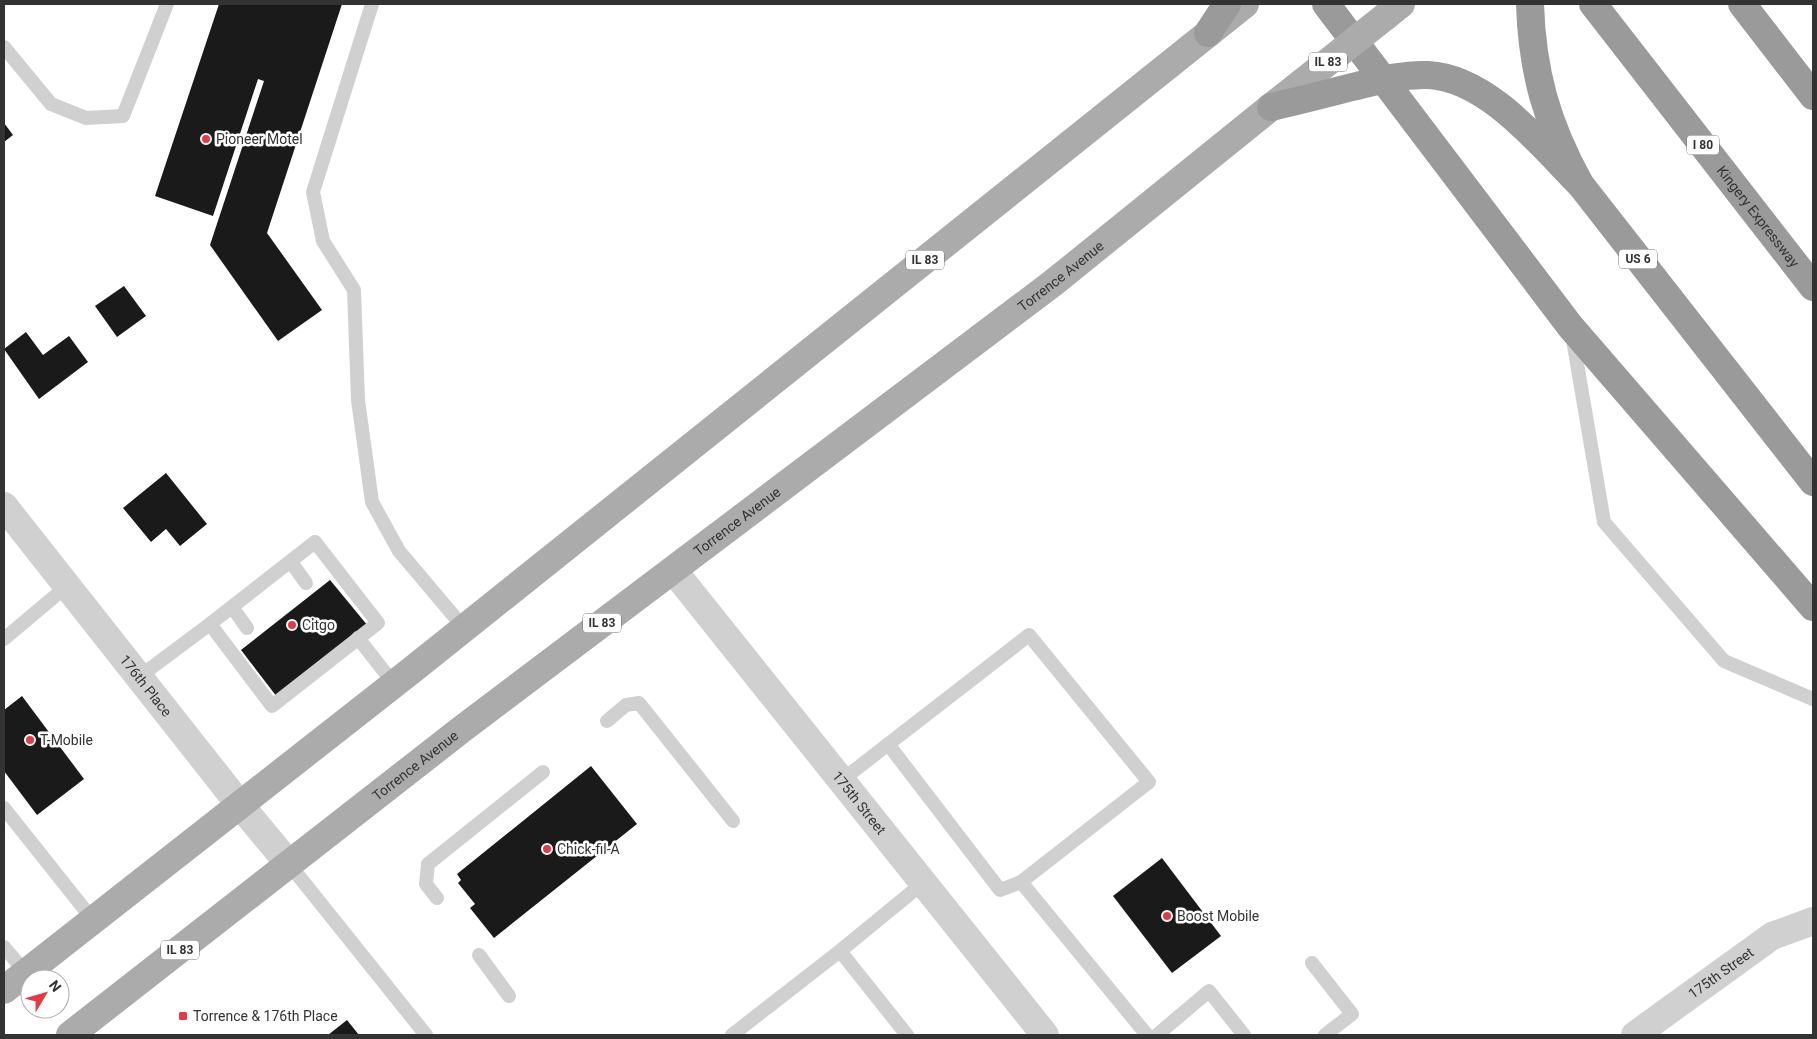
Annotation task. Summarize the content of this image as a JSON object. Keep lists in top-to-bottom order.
{
  "streets": {
    "highway": ["I 80", "Kingery Expressway", "US 6"],
    "main road": ["IL 83", "Torrence Avenue"],
    "street": ["176th Place", "175th Street"]
  },
  "crossings": [
    ["IL 83", "176th Place"],
    ["Torrence Avenue", "176th Place"],
    ["Torrence Avenue", "175th Street"]
  ],
  "places": {
    "other": [
      "Pioneer Motel",
      "Citgo",
      "T-Mobile",
      "Chick-fil-A",
      "Boost Mobile"
    ],
    "transit": ["Torrence & 176th Place"]
  },
  "north": "top right"
}
